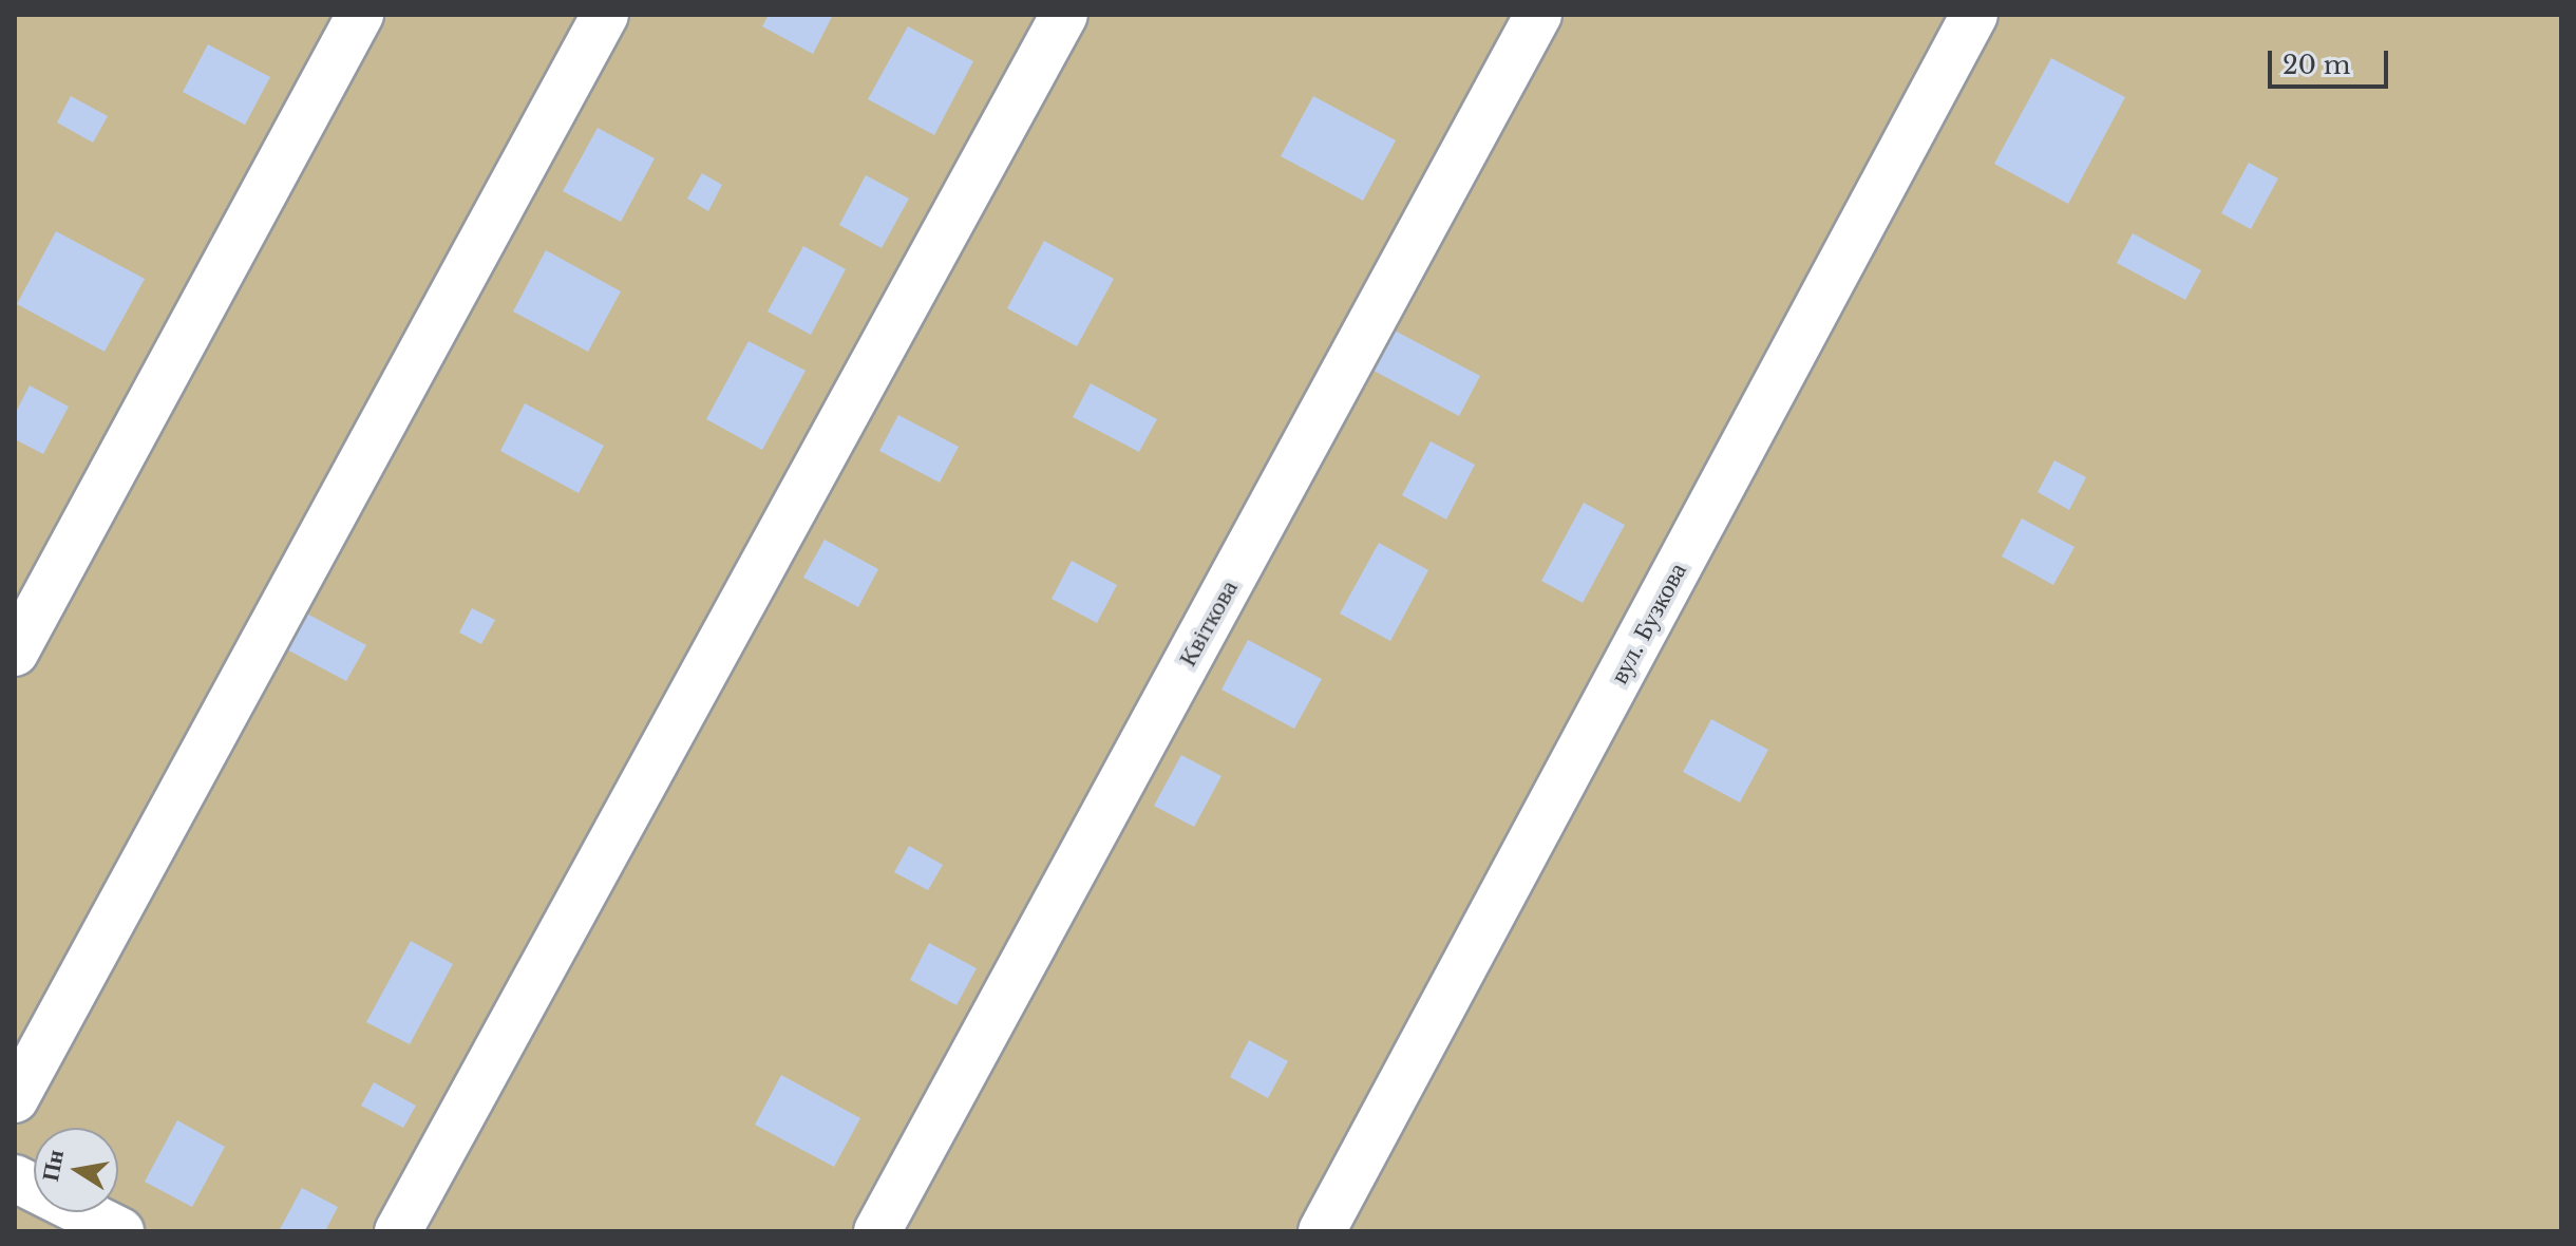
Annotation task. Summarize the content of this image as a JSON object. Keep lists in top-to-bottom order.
{
  "streets": {
    "street": ["Квіткова", "вул. Бузкова"]
  },
  "scale_bar": "20 m",
  "north": "left"
}
